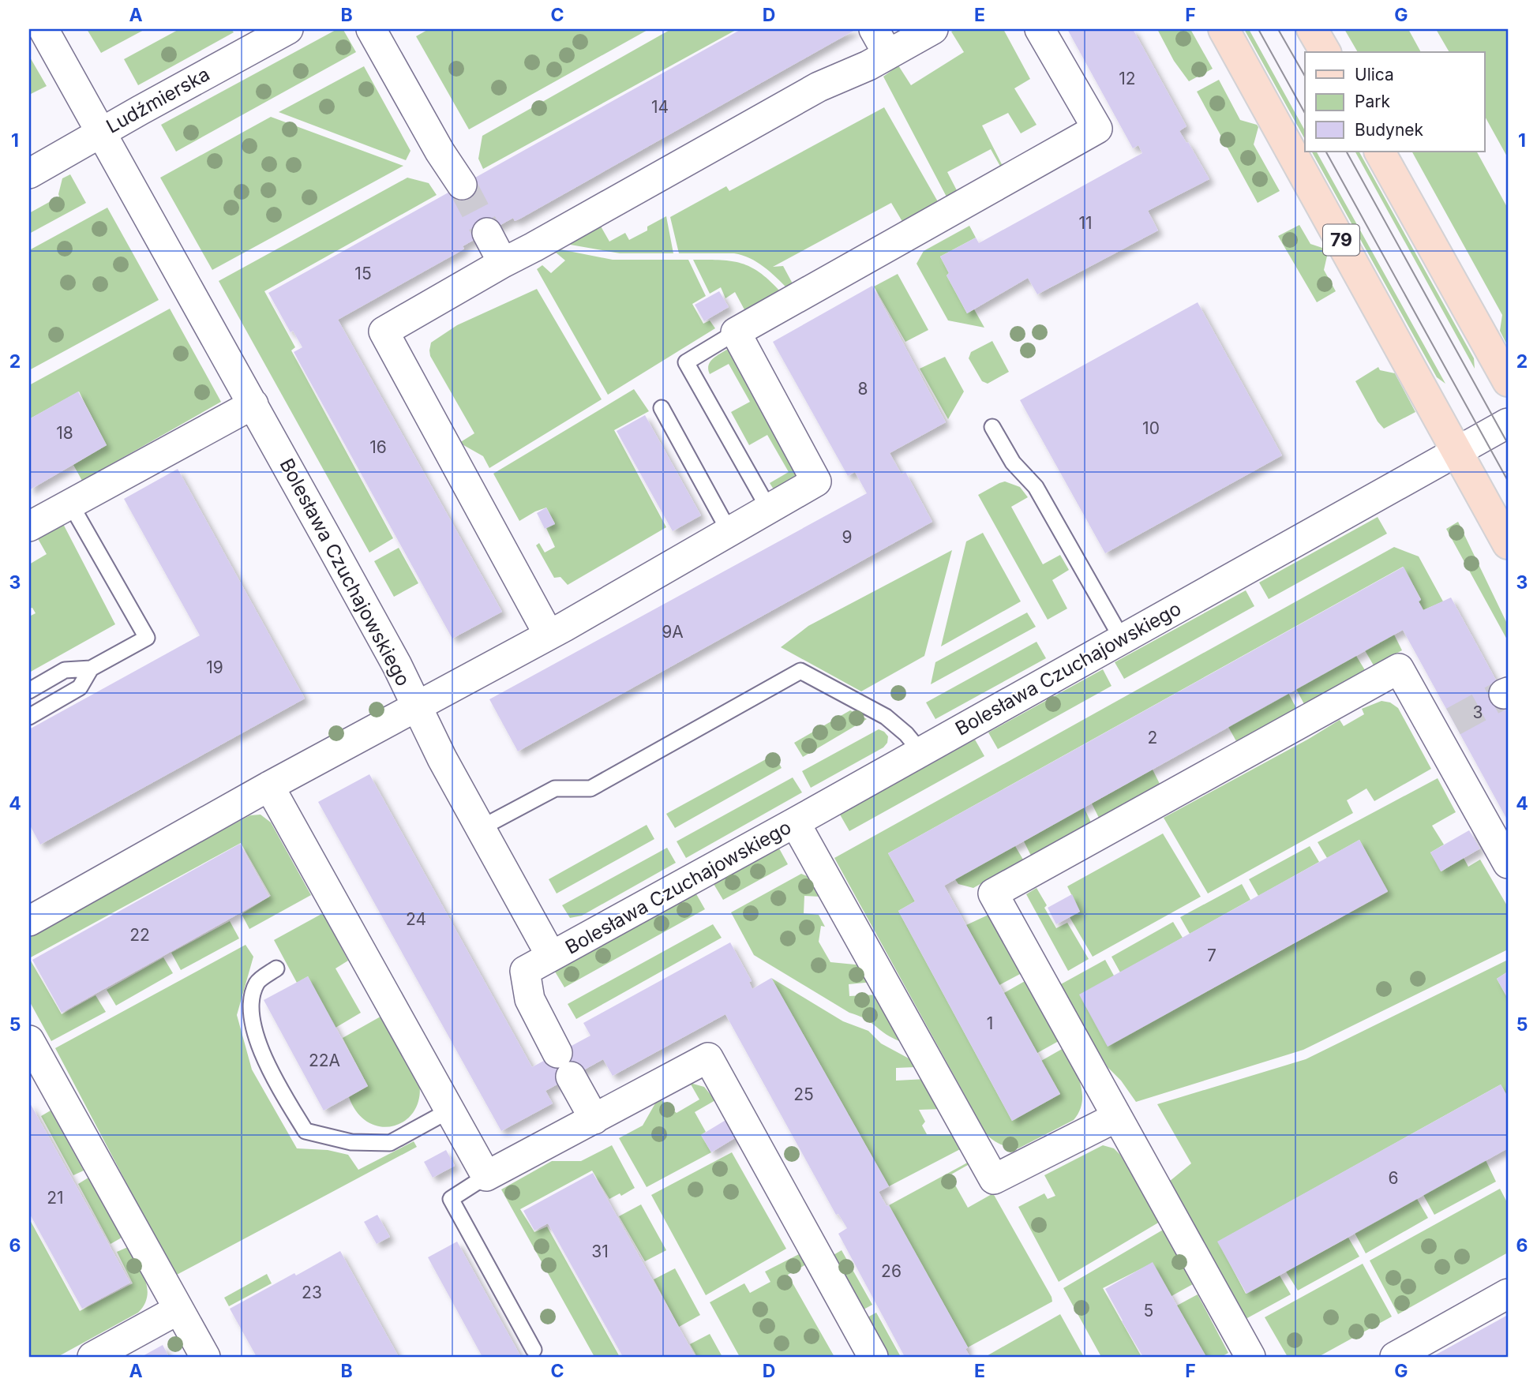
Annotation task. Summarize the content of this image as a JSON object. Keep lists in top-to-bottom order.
{
  "streets": {
    "main road": ["79"],
    "street": ["Ludźmierska", "Bolesława Czuchajowskiego"]
  },
  "crossings": [
    ["Ludźmierska", "Bolesława Czuchajowskiego"],
    ["79", "Bolesława Czuchajowskiego"]
  ],
  "house_numbers": [
    "12",
    "14",
    "11",
    "15",
    "8",
    "10",
    "18",
    "16",
    "9",
    "9A",
    "19",
    "3",
    "2",
    "24",
    "22",
    "7",
    "1",
    "22A",
    "25",
    "6",
    "21",
    "31",
    "26",
    "23",
    "5"
  ],
  "legend": ["Ulica", "Park", "Budynek"],
  "grid": {
    "columns": [
      "A",
      "B",
      "C",
      "D",
      "E",
      "F",
      "G"
    ],
    "rows": [
      "1",
      "2",
      "3",
      "4",
      "5",
      "6"
    ]
  }
}
